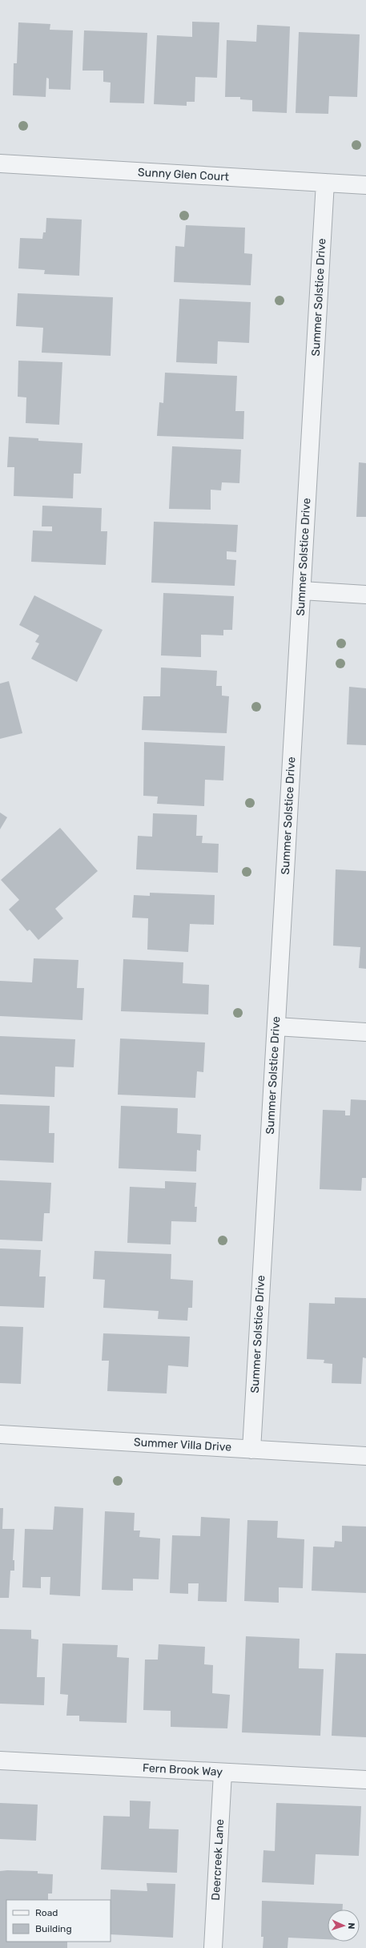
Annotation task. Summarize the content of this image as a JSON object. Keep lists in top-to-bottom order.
{
  "streets": {
    "street": [
      "Sunny Glen Court",
      "Summer Solstice Drive",
      "Summer Villa Drive",
      "Fern Brook Way",
      "Deercreek Lane"
    ]
  },
  "crossings": [
    ["Sunny Glen Court", "Summer Solstice Drive"],
    ["Summer Solstice Drive", "Summer Villa Drive"],
    ["Fern Brook Way", "Deercreek Lane"]
  ],
  "legend": ["Road", "Building"],
  "north": "right"
}
